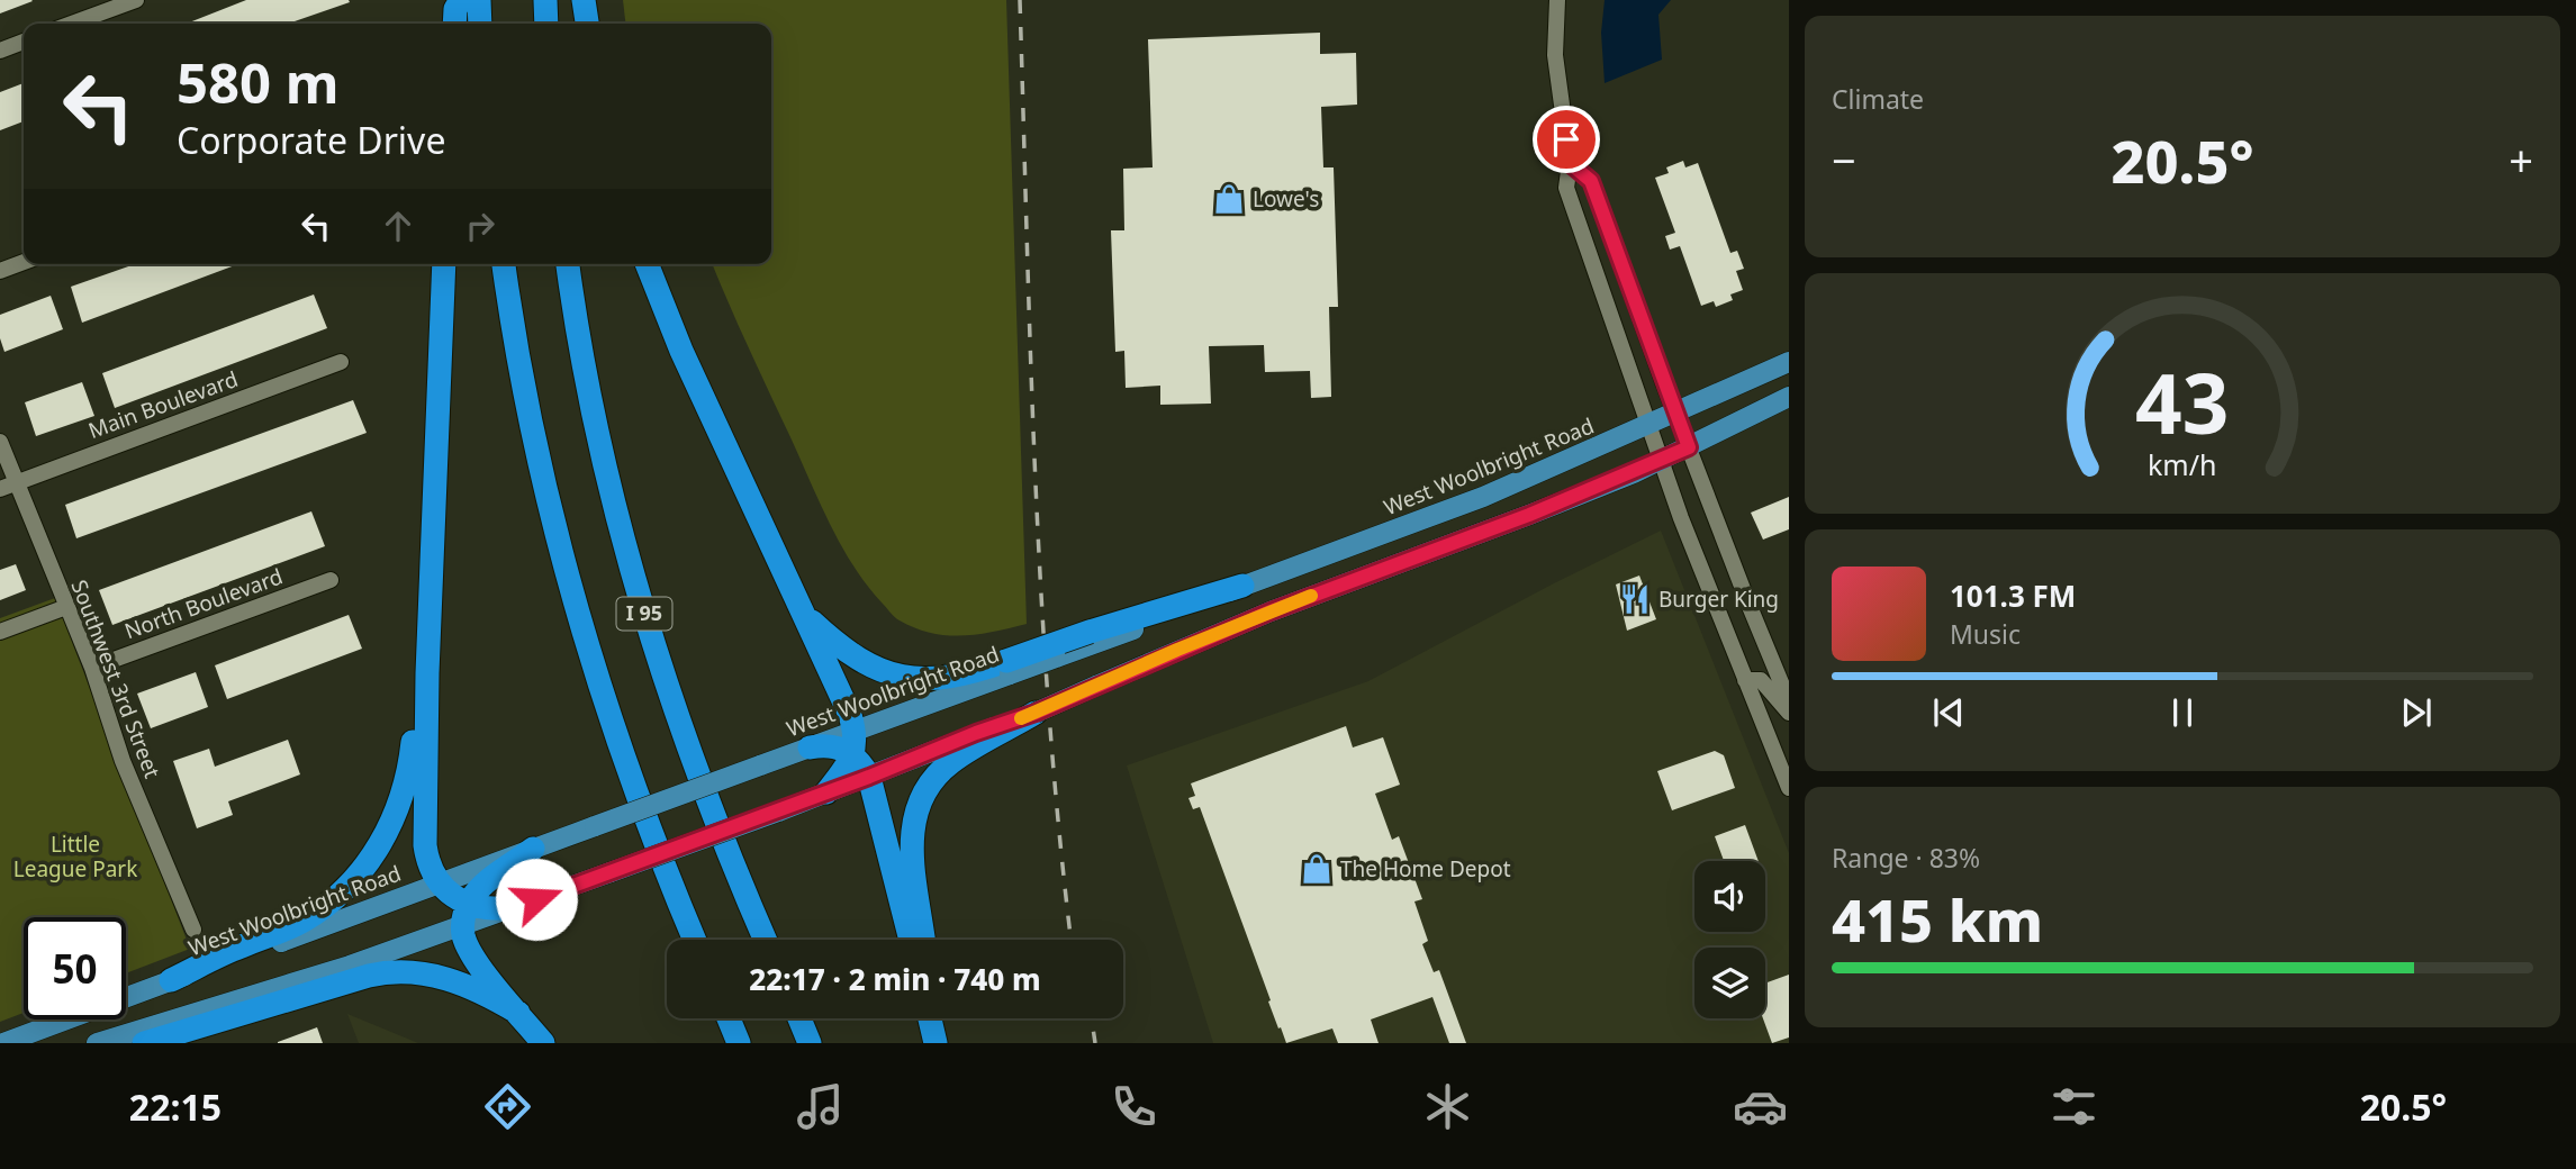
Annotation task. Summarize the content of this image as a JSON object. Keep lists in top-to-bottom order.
{
  "streets": {
    "highway": ["I 95"],
    "main road": ["West Woolbright Road"],
    "street": ["Main Boulevard", "North Boulevard", "Southwest 3rd Street"]
  },
  "crossings": [
    ["Main Boulevard", "Southwest 3rd Street"],
    ["North Boulevard", "Southwest 3rd Street"]
  ],
  "parks": ["Little League Park"],
  "places": {
    "shop": ["Lowe's", "The Home Depot"],
    "restaurant": ["Burger King"]
  },
  "page": {
    "tile": [
      "Climate",
      ["Range · 83%", "415 km"]
    ],
    "turn": ["580 m", "Corporate Drive"],
    "heat": ["−", "20.5°", "+"],
    "song": ["101.3 FM", "Music"],
    "limit": "50",
    "trip": "22:17 · 2 min · 740 m",
    "tabs": ["22:15", "20.5°"],
    "gauge": ["43", "km/h"]
  }
}
